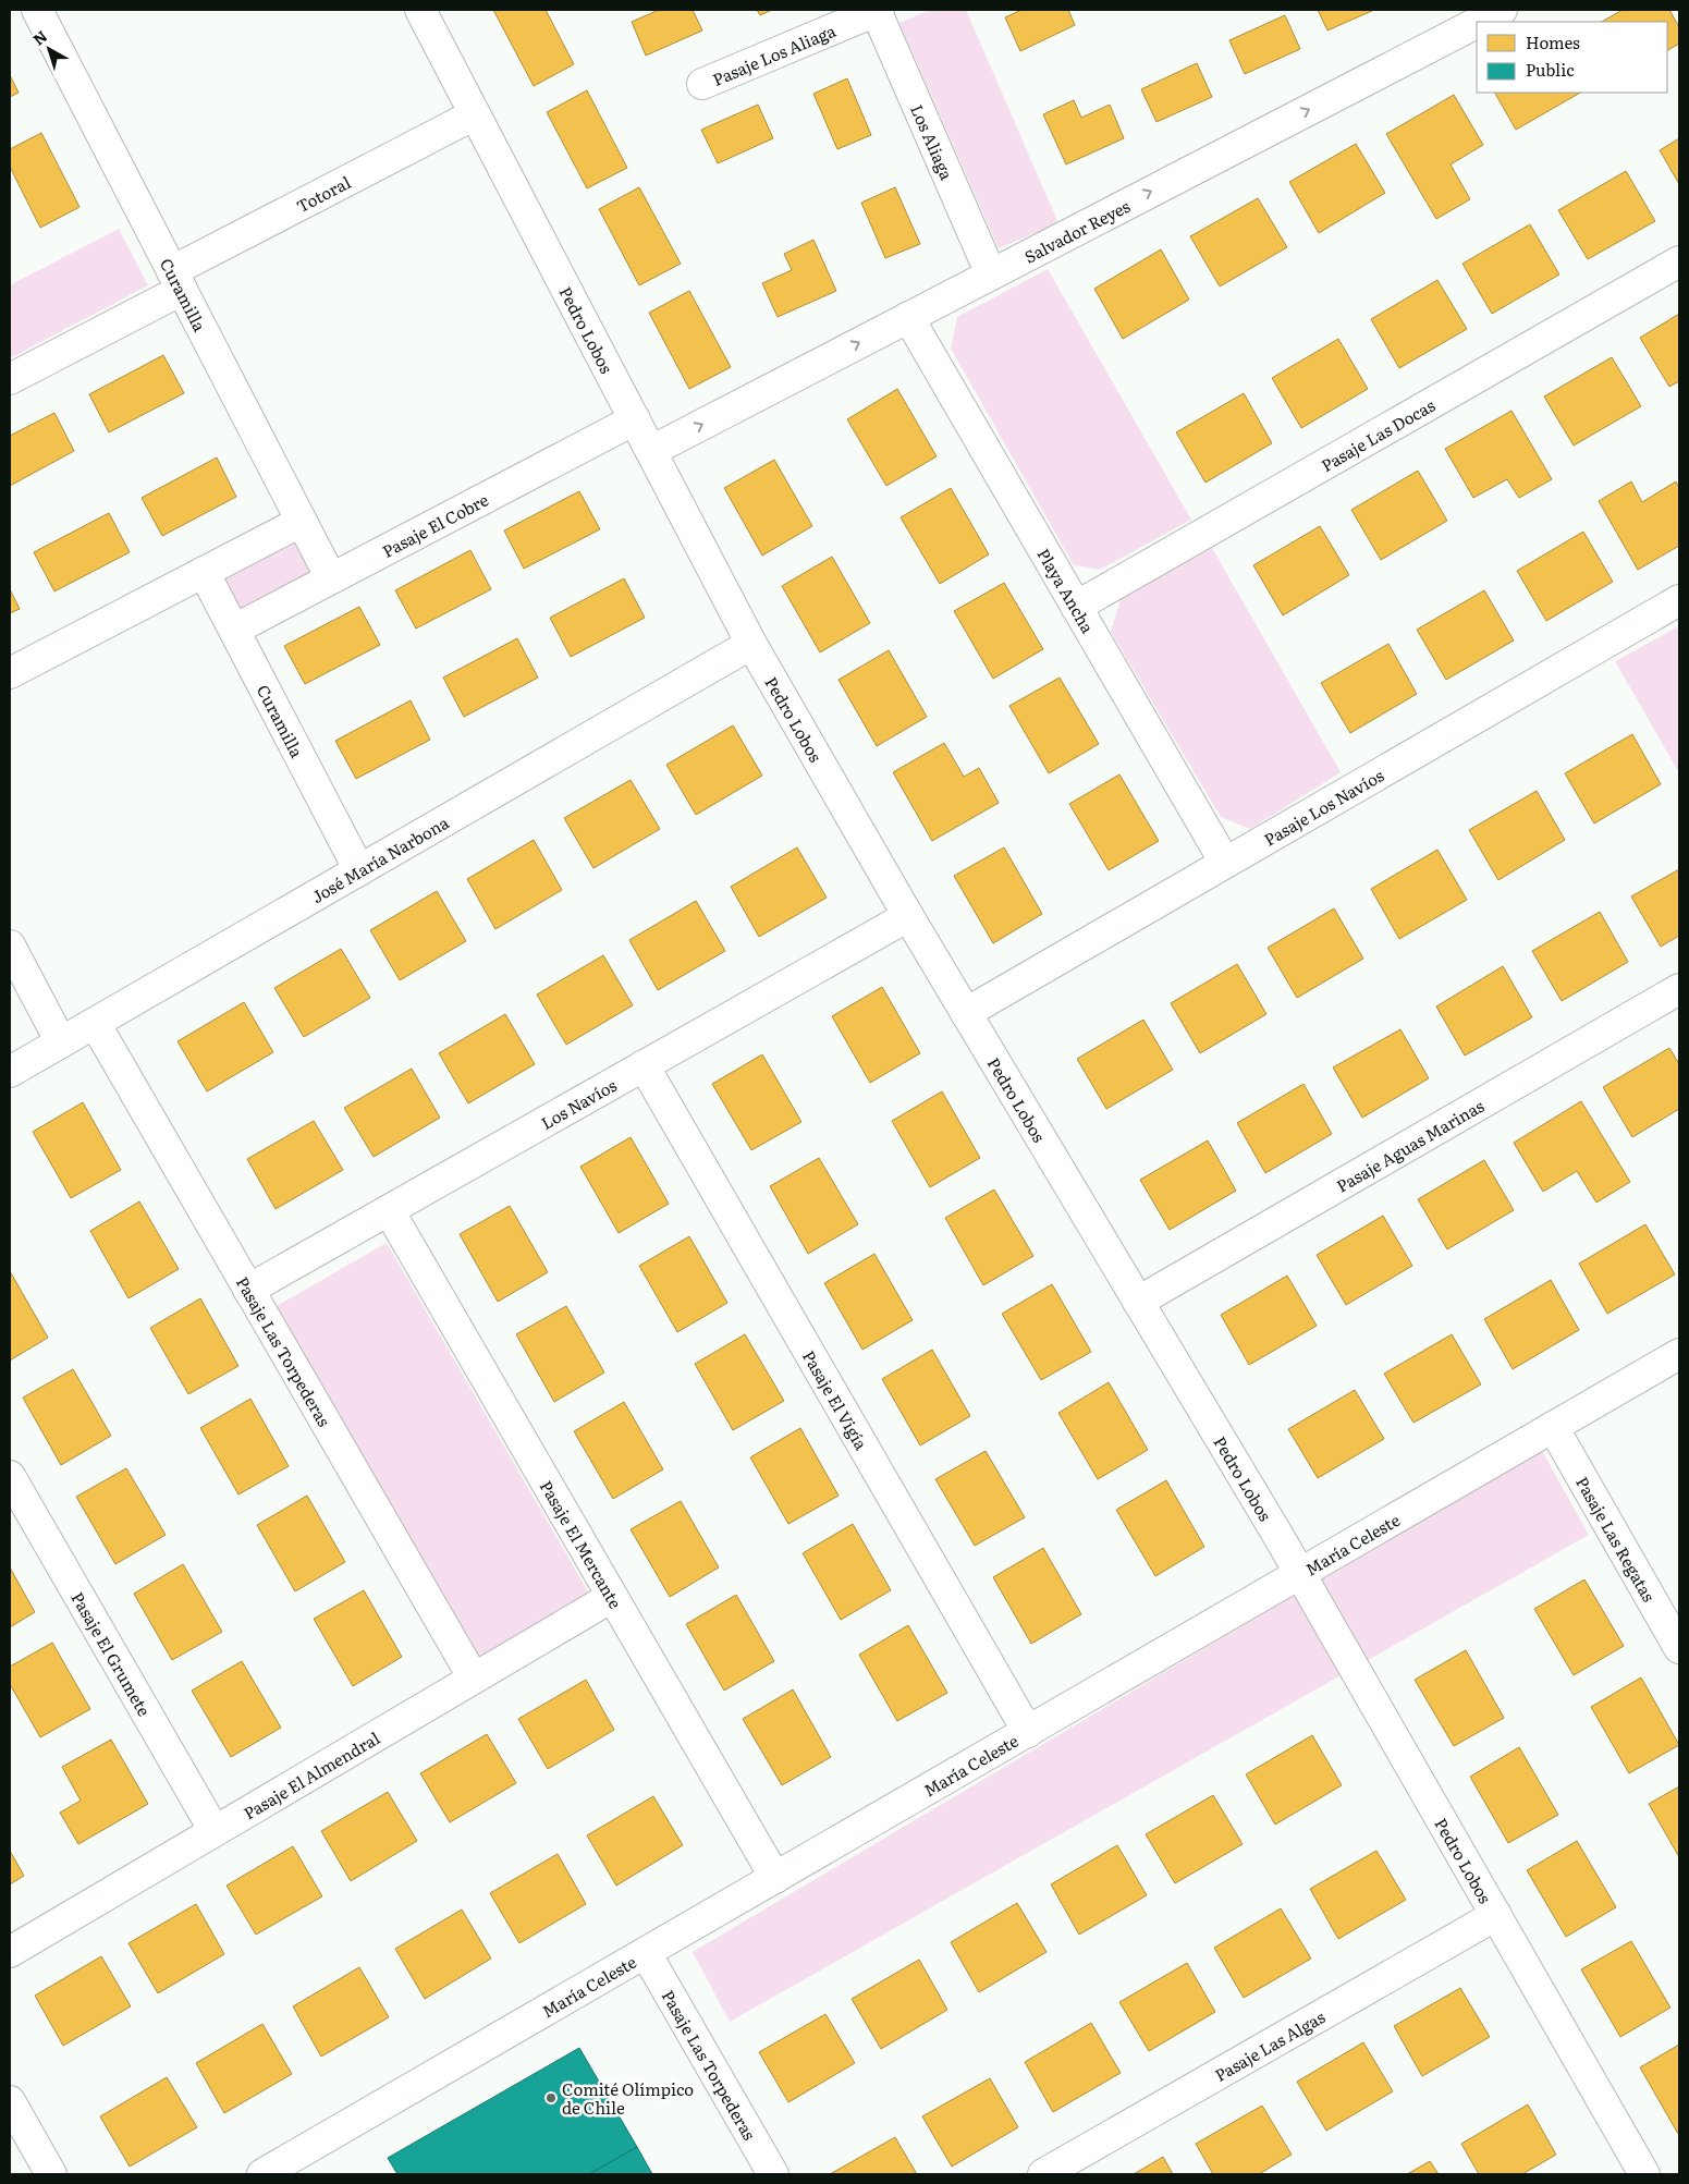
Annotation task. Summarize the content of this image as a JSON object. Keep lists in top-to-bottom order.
{
  "streets": {
    "street": [
      "Pasaje Los Aliaga",
      "Los Aliaga",
      "Totoral",
      "Salvador Reyes",
      "Curamilla",
      "Pedro Lobos",
      "Pasaje Las Docas",
      "Pasaje El Cobre",
      "Playa Ancha",
      "Pasaje Los Navíos",
      "José María Narbona",
      "Los Navíos",
      "Pasaje Aguas Marinas",
      "Pasaje Las Torpederas",
      "Pasaje El Vigía",
      "Pasaje Las Regatas",
      "Pasaje El Mercante",
      "María Celeste",
      "Pasaje El Grumete",
      "Pasaje El Almendral",
      "Pasaje Las Algas"
    ]
  },
  "crossings": [
    ["Pasaje Los Aliaga", "Los Aliaga"],
    ["Los Aliaga", "Salvador Reyes"],
    ["Totoral", "Curamilla"],
    ["Totoral", "Pedro Lobos"],
    ["Salvador Reyes", "Pedro Lobos"],
    ["Salvador Reyes", "Playa Ancha"],
    ["Curamilla", "Pasaje El Cobre"],
    ["Curamilla", "José María Narbona"],
    ["Pedro Lobos", "Pasaje El Cobre"],
    ["Pedro Lobos", "Pasaje Los Navíos"],
    ["Pedro Lobos", "José María Narbona"],
    ["Pedro Lobos", "Los Navíos"],
    ["Pedro Lobos", "Pasaje Aguas Marinas"],
    ["Pedro Lobos", "María Celeste"],
    ["Pedro Lobos", "Pasaje Las Algas"],
    ["Pasaje Las Docas", "Playa Ancha"],
    ["Playa Ancha", "Pasaje Los Navíos"],
    ["José María Narbona", "Pasaje Las Torpederas"],
    ["Los Navíos", "Pasaje Las Torpederas"],
    ["Los Navíos", "Pasaje El Vigía"],
    ["Los Navíos", "Pasaje El Mercante"],
    ["Pasaje Las Torpederas", "María Celeste"],
    ["Pasaje Las Torpederas", "Pasaje El Almendral"],
    ["Pasaje El Vigía", "María Celeste"],
    ["Pasaje Las Regatas", "María Celeste"],
    ["Pasaje El Mercante", "María Celeste"],
    ["Pasaje El Mercante", "Pasaje El Almendral"],
    ["Pasaje El Grumete", "Pasaje El Almendral"]
  ],
  "one_way": ["Salvador Reyes"],
  "places": ["Comité Olímpico de Chile"],
  "legend": ["Homes", "Public"],
  "north": "top left"
}
